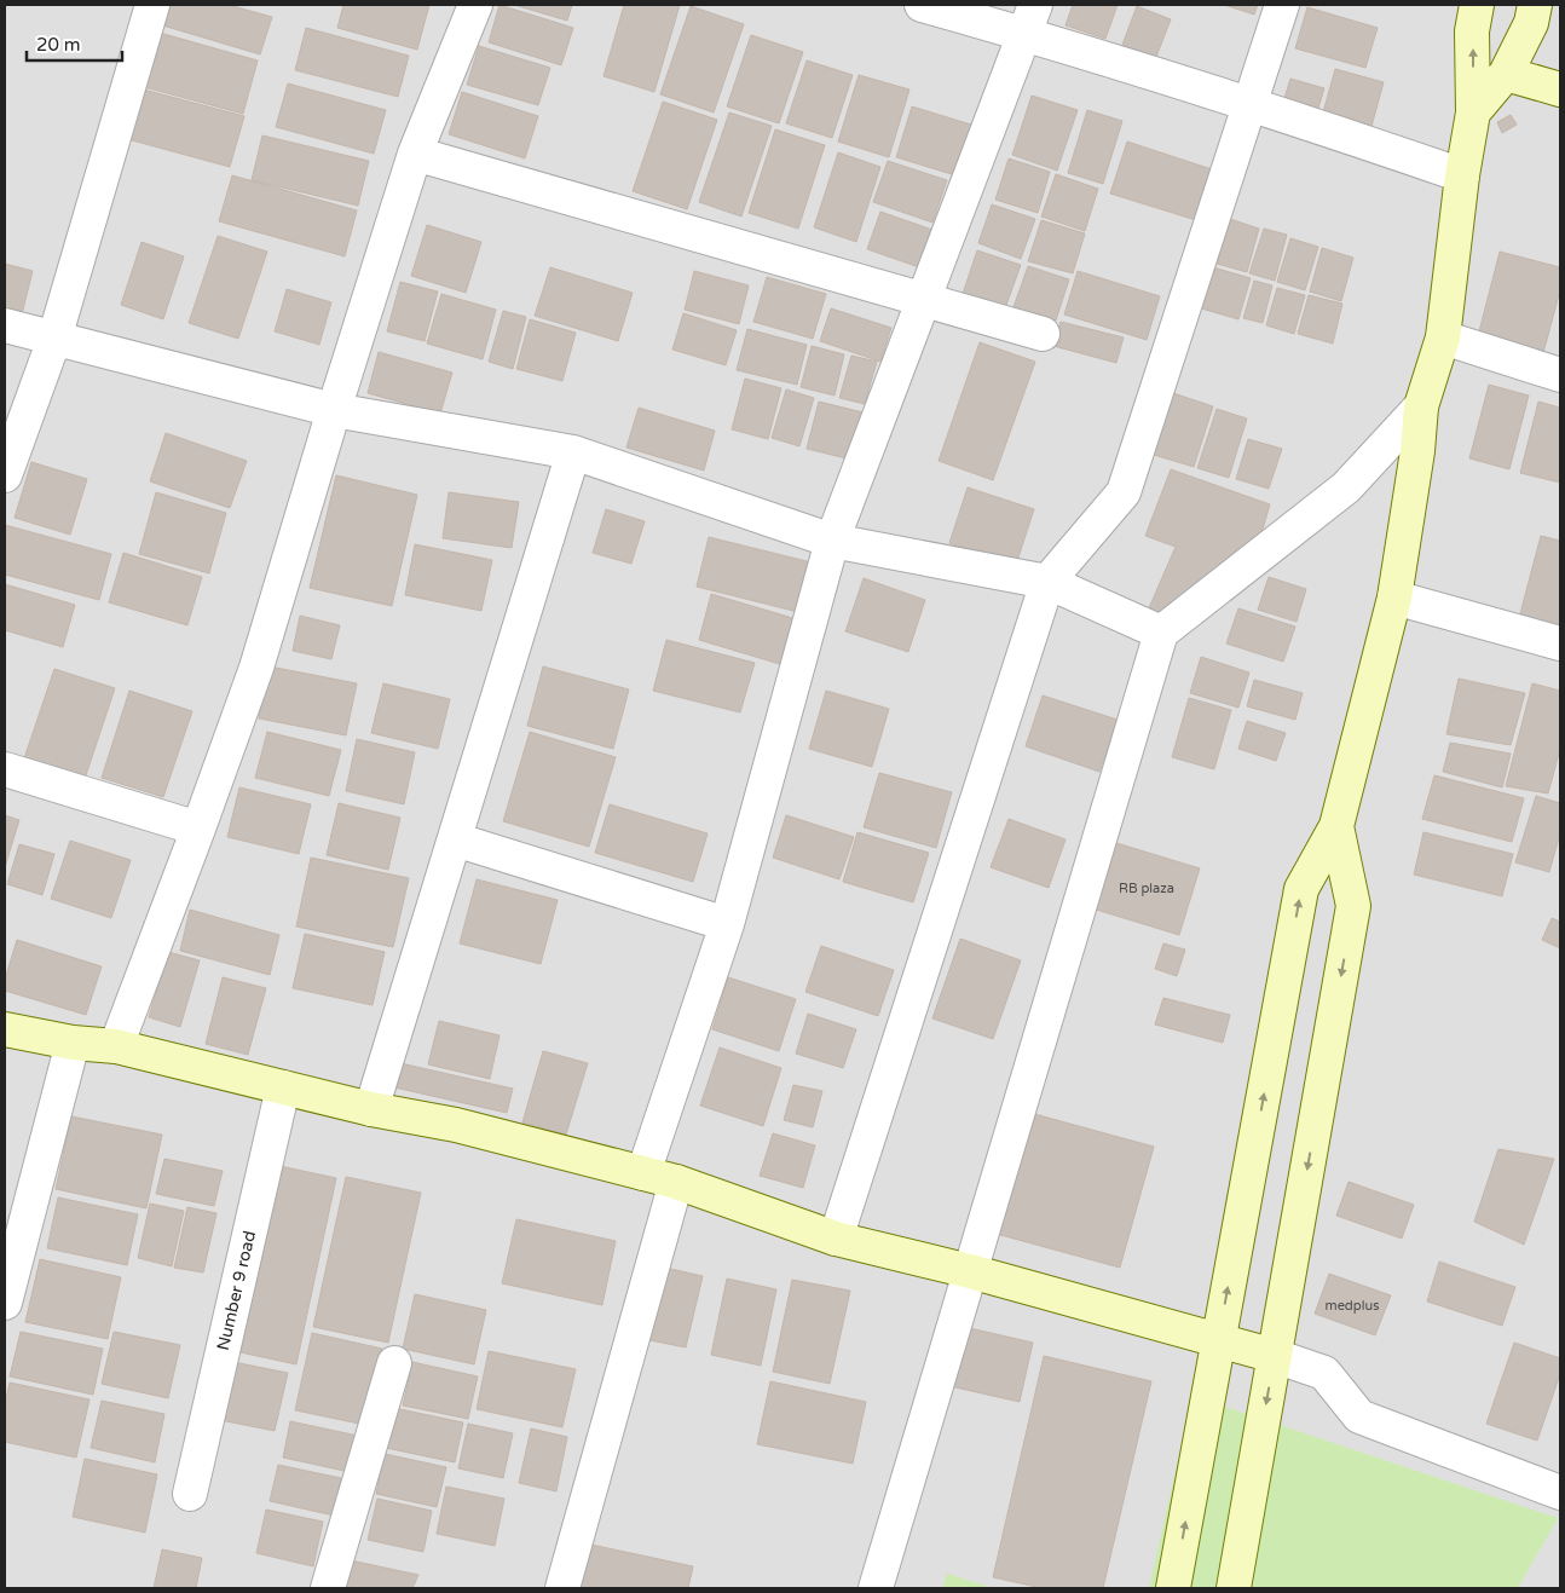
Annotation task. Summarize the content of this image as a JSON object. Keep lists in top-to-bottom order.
{
  "streets": {
    "street": ["Number 9 road"]
  },
  "house_numbers": ["RB plaza", "medplus"],
  "scale_bar": "20 m"
}
